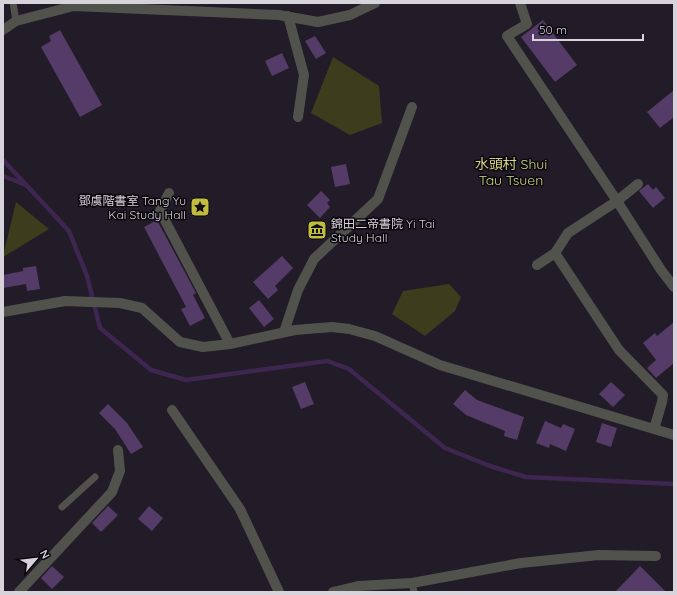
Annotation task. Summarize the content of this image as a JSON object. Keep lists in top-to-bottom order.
{
  "districts": ["水頭村 Shui Tau Tsuen"],
  "places": {
    "place": ["鄧虞階書室 Tang Yu Kai Study Hall"],
    "museum": ["錦田二帝書院 Yi Tai Study Hall"]
  },
  "scale_bar": "50 m",
  "north": "top right"
}
